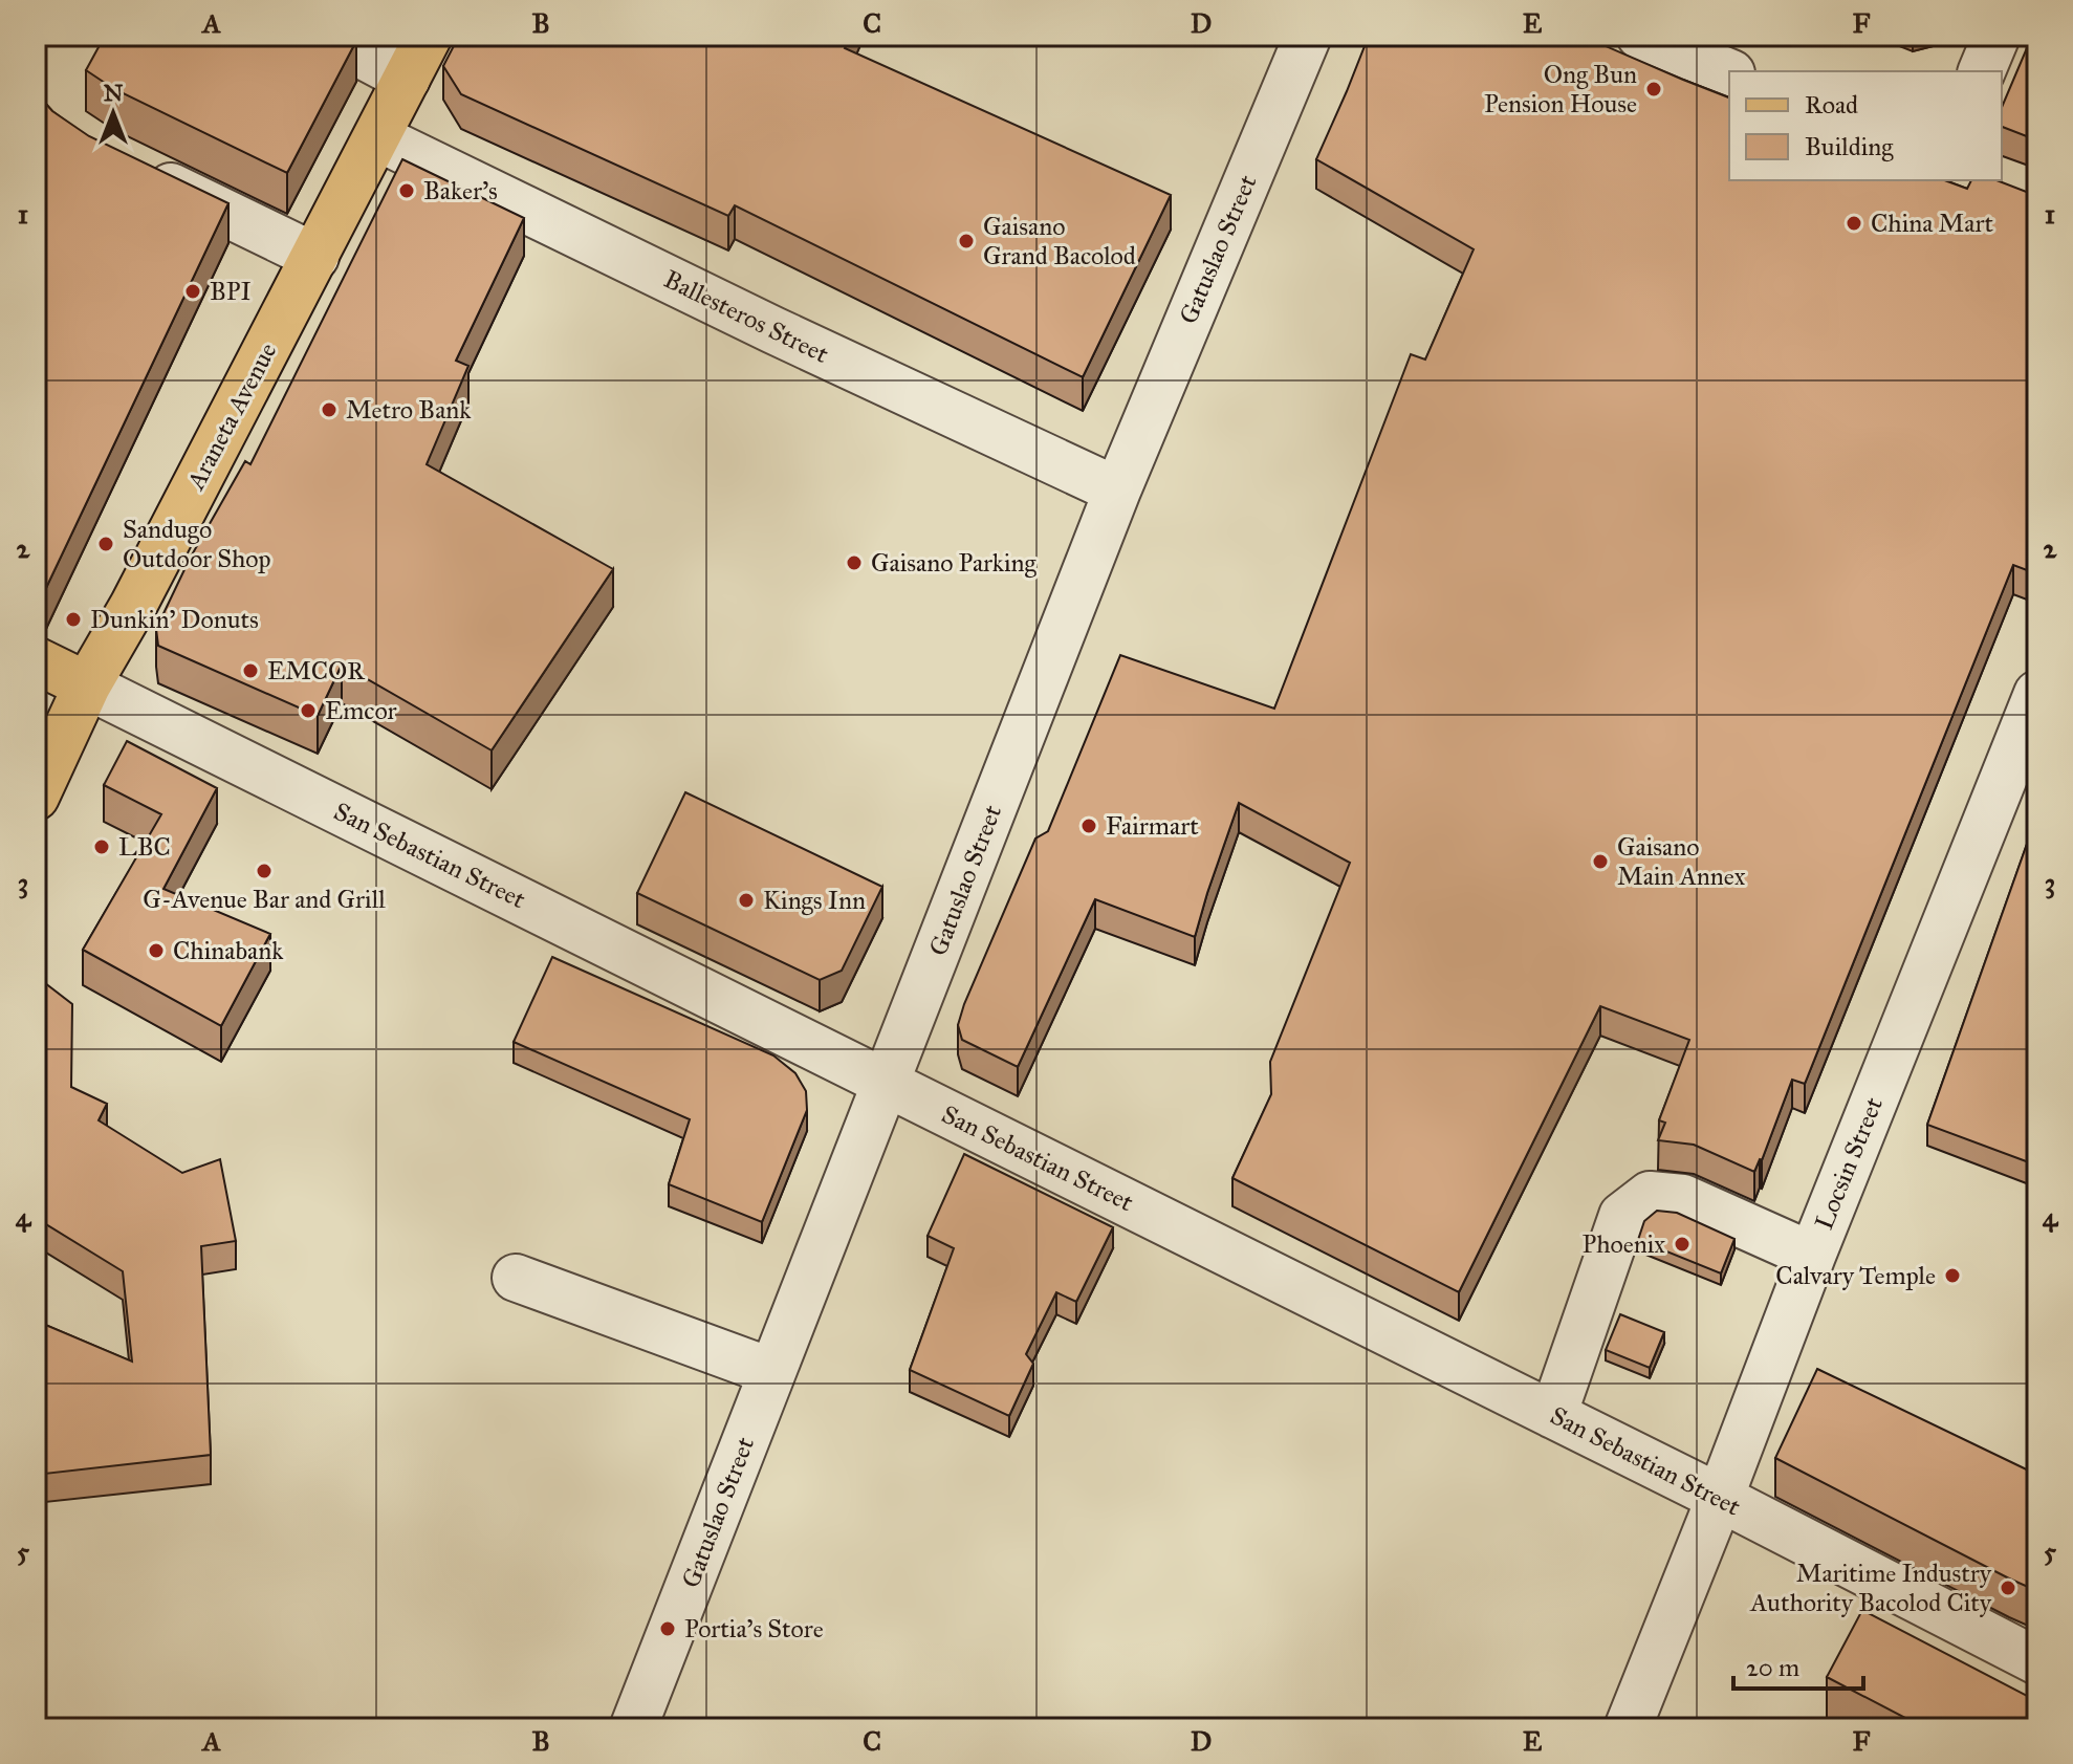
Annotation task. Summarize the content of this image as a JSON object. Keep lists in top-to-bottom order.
{
  "streets": {
    "main road": ["Araneta Avenue", "San Sebastian Street"],
    "street": ["Gatuslao Street", "Ballesteros Street", "Locsin Street"]
  },
  "crossings": [
    ["Gatuslao Street", "Ballesteros Street"],
    ["Gatuslao Street", "San Sebastian Street"],
    ["Ballesteros Street", "Araneta Avenue"],
    ["Araneta Avenue", "San Sebastian Street"],
    ["San Sebastian Street", "Locsin Street"]
  ],
  "places": [
    "Ong Bun Pension House",
    "Baker's",
    "China Mart",
    "Gaisano Grand Bacolod",
    "BPI",
    "Metro Bank",
    "Sandugo Outdoor Shop",
    "Gaisano Parking",
    "Dunkin' Donuts",
    "EMCOR",
    "Emcor",
    "Fairmart",
    "LBC",
    "Gaisano Main Annex",
    "G-Avenue Bar and Grill",
    "Kings Inn",
    "Chinabank",
    "Phoenix",
    "Calvary Temple",
    "Maritime Industry Authority Bacolod City",
    "Portia's Store"
  ],
  "legend": ["Road", "Building"],
  "scale_bar": "20 m",
  "north": "top",
  "grid": {
    "columns": [
      "A",
      "B",
      "C",
      "D",
      "E",
      "F"
    ],
    "rows": [
      "1",
      "2",
      "3",
      "4",
      "5"
    ]
  }
}
